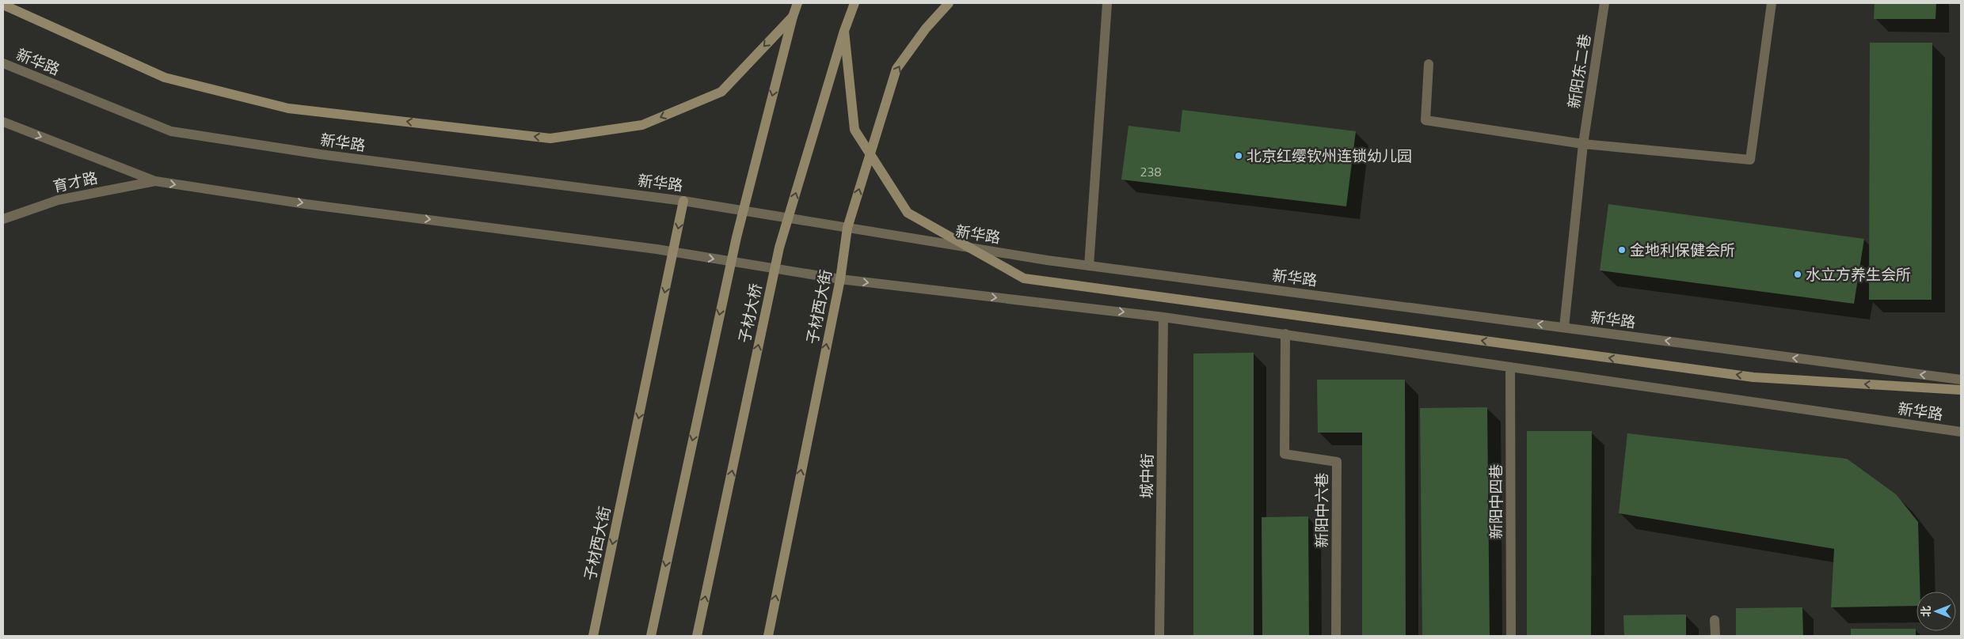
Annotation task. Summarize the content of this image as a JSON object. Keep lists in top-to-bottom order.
{
  "streets": {
    "main road": ["子材西大街", "子材大桥"],
    "street": [
      "新华路",
      "新阳东二巷",
      "育才路",
      "城中街",
      "新阳中四巷",
      "新阳中六巷"
    ]
  },
  "crossings": [
    ["新华路", "新阳东二巷"],
    ["新华路", "育才路"],
    ["新华路", "子材西大街"],
    ["新华路", "城中街"],
    ["新华路", "新阳中四巷"],
    ["新华路", "新阳中六巷"]
  ],
  "places": ["北京红缨钦州连锁幼儿园", "金地利保健会所", "水立方养生会所"],
  "house_numbers": ["238"],
  "north": "left"
}
